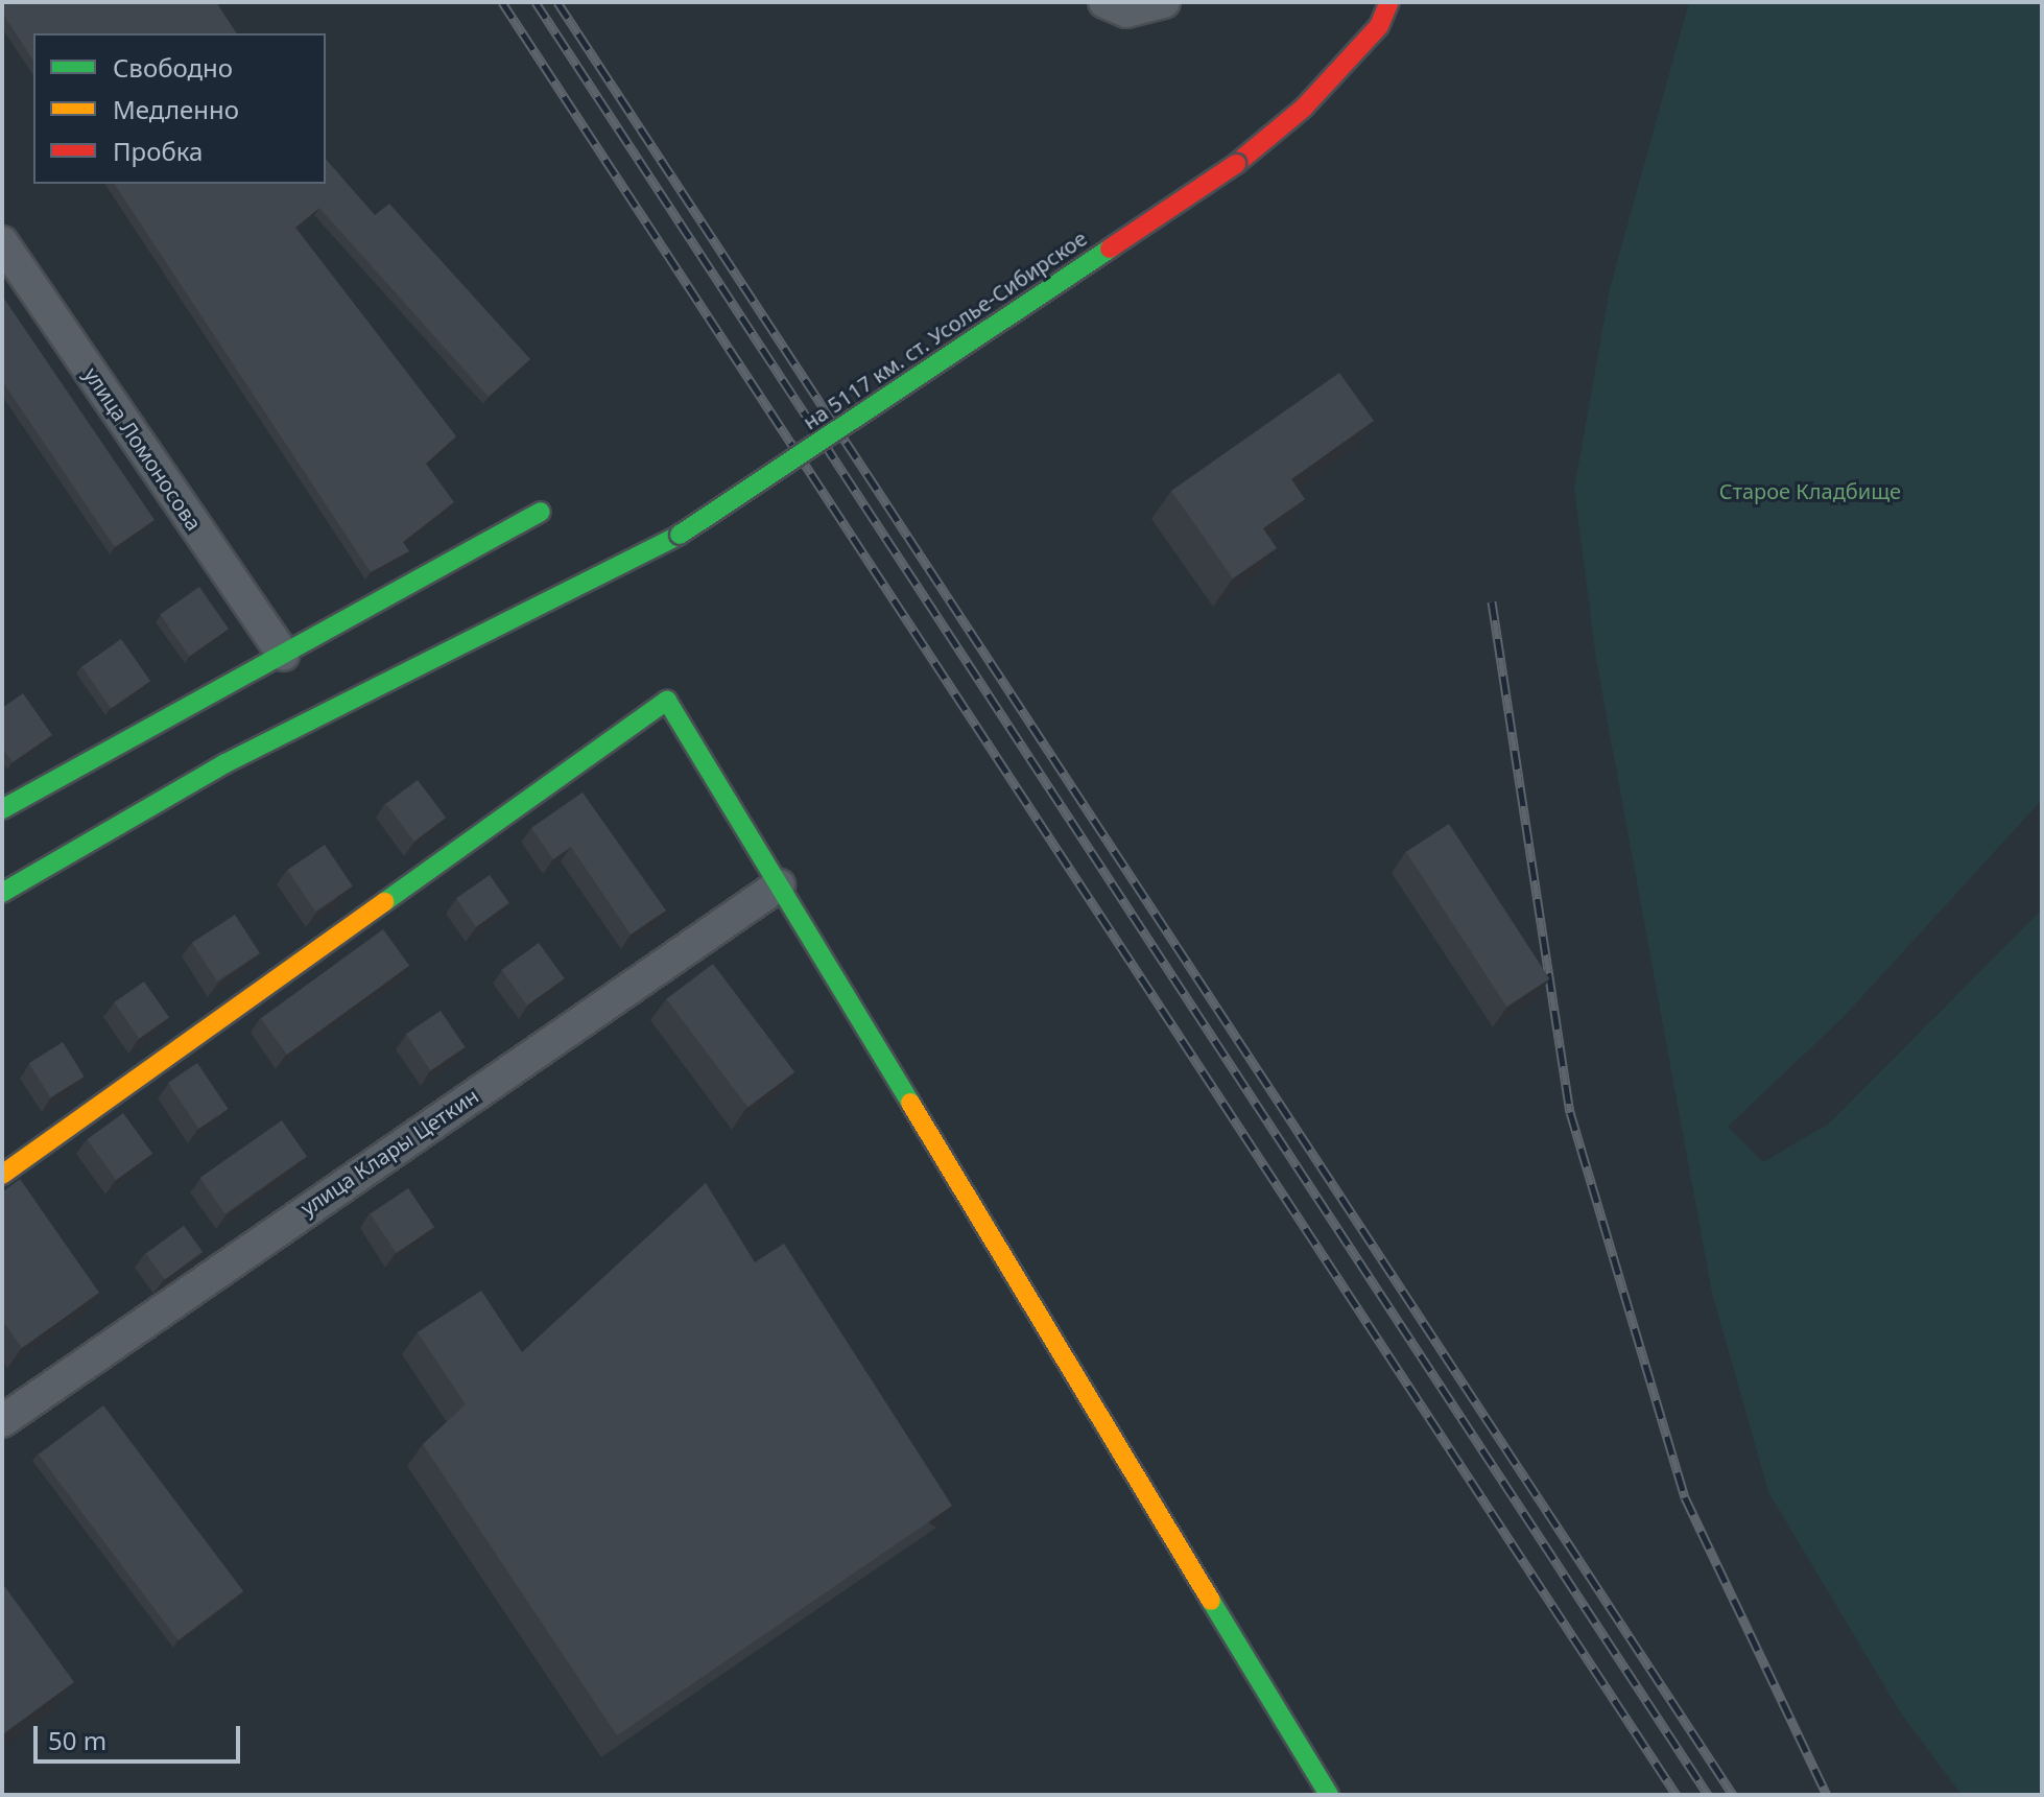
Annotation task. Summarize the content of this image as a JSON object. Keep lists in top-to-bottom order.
{
  "streets": {
    "street": ["на 5117 км. ст. Усолье-Сибирское", "улица Ломоносова", "улица Клары Цеткин"]
  },
  "parks": ["Старое Кладбище"],
  "legend": ["Свободно", "Медленно", "Пробка"],
  "scale_bar": "50 m"
}
